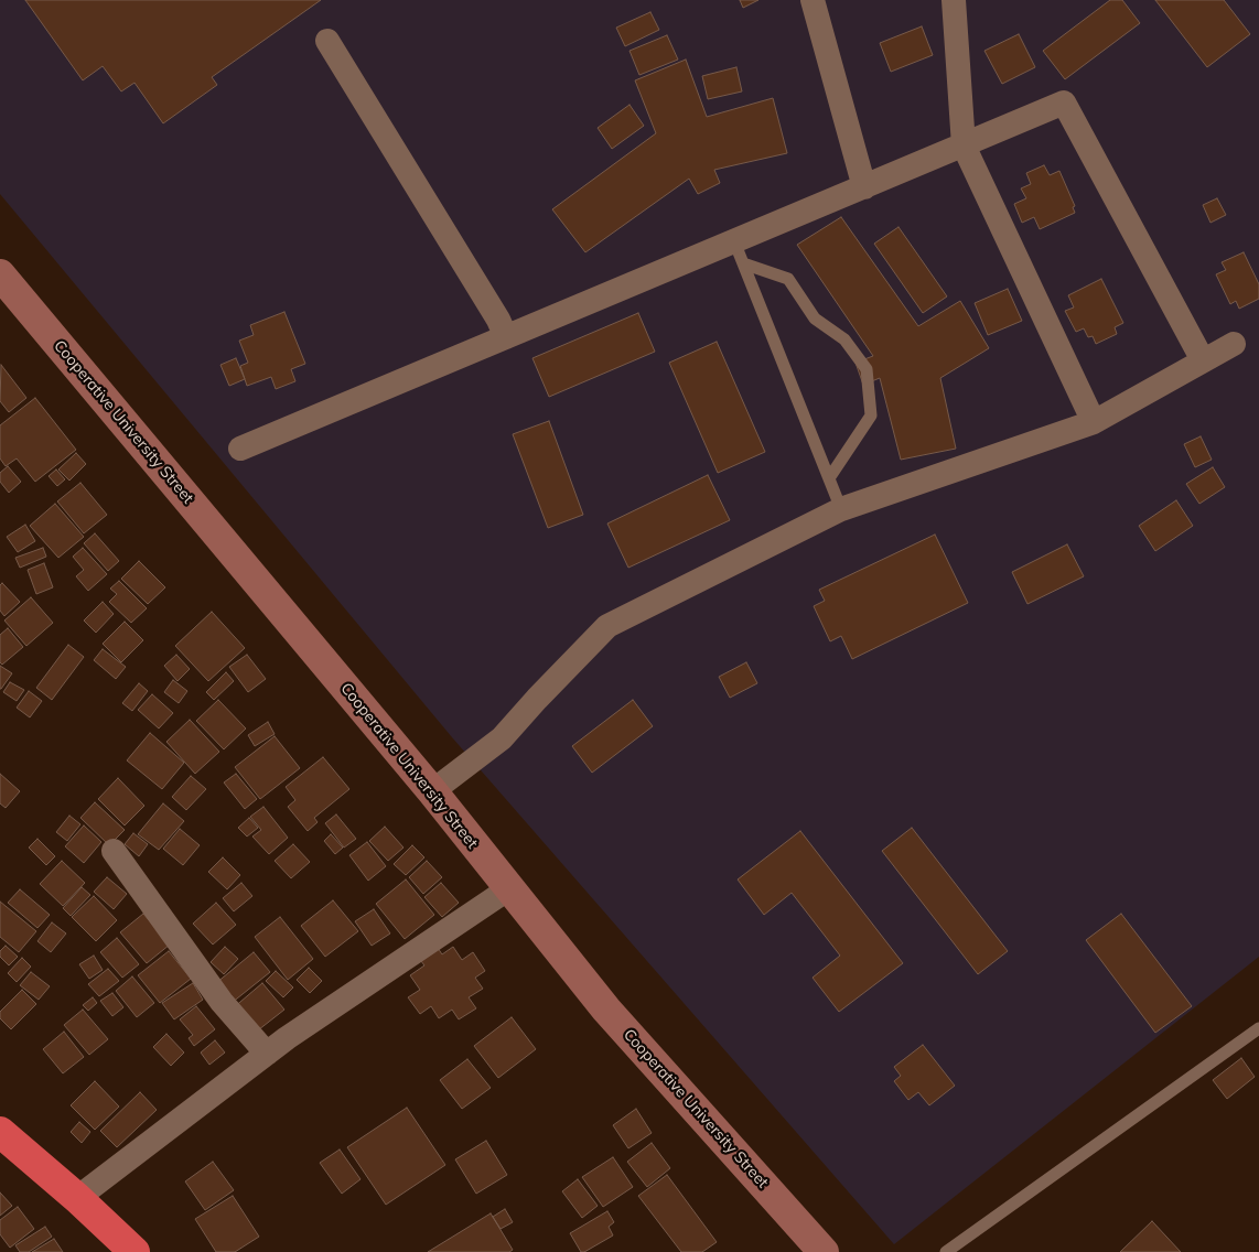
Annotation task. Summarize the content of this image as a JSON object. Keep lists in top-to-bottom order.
{
  "streets": {
    "street": ["Cooperative University Street"]
  }
}
